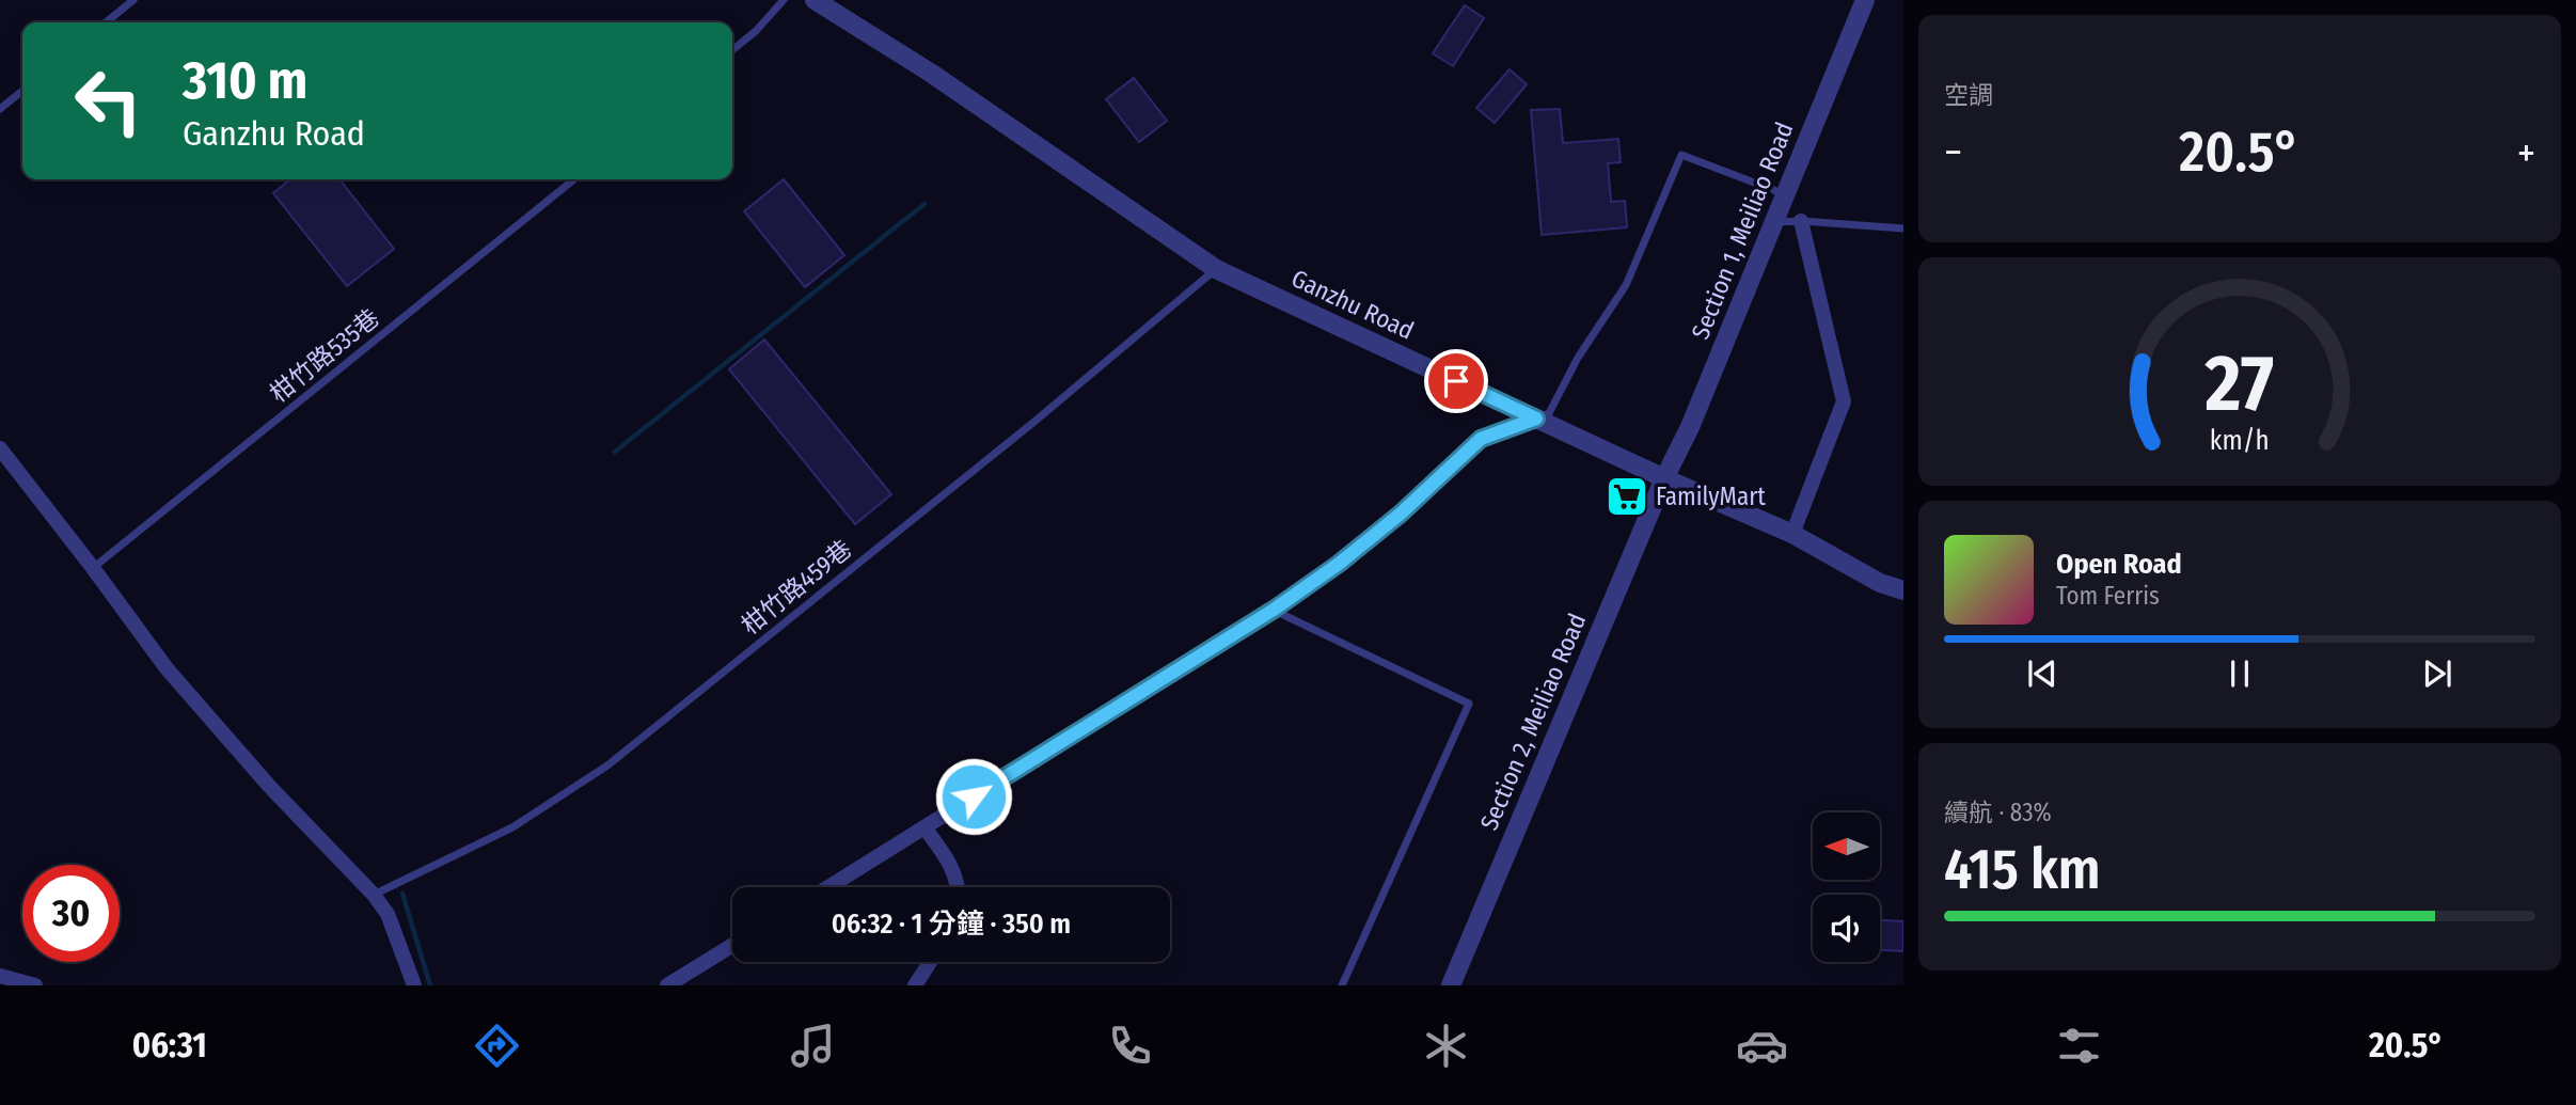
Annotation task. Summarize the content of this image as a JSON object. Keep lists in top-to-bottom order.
{
  "streets": {
    "street": ["Section 1, Meiliao Road", "Ganzhu Road", "Section 2, Meiliao Road"],
    "lane": ["柑竹路535巷", "柑竹路459巷"]
  },
  "crossings": [
    ["Section 1, Meiliao Road", "Ganzhu Road"],
    ["Section 1, Meiliao Road", "Section 2, Meiliao Road"],
    ["Ganzhu Road", "柑竹路459巷"],
    ["Ganzhu Road", "Section 2, Meiliao Road"]
  ],
  "places": {
    "supermarket": ["FamilyMart"]
  },
  "north": "left",
  "page": {
    "tile": [
      "空調",
      ["續航 · 83%", "415 km"]
    ],
    "turn": ["310 m", "Ganzhu Road"],
    "heat": ["−", "20.5°", "+"],
    "song": ["Open Road", "Tom Ferris"],
    "limit": "30",
    "trip": "06:32 · 1 分鐘 · 350 m",
    "tabs": ["06:31", "20.5°"],
    "gauge": ["27", "km/h"]
  }
}
